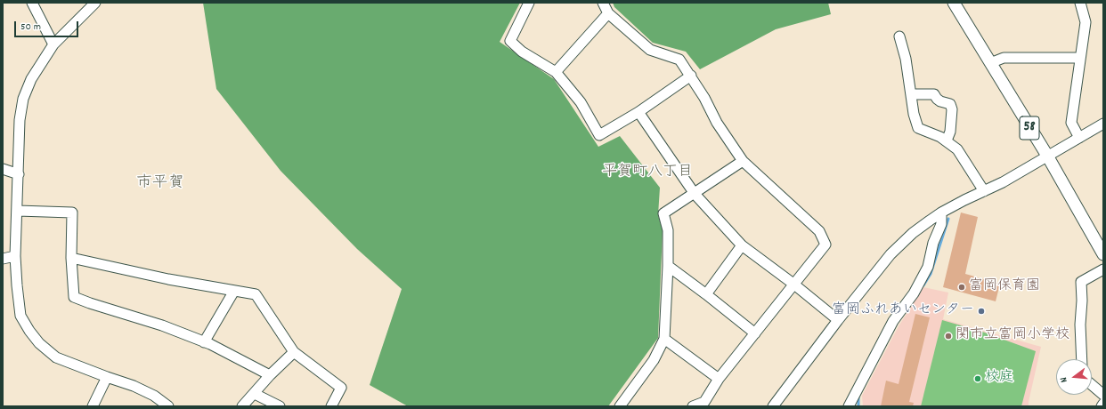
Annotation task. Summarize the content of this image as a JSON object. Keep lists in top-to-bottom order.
{
  "streets": {
    "main road": ["58"]
  },
  "districts": ["平賀町八丁目", "市平賀"],
  "places": [
    "富岡保育園",
    "富岡ふれあいセンター",
    "関市立富岡小学校",
    "校庭"
  ],
  "scale_bar": "50 m",
  "north": "left"
}
